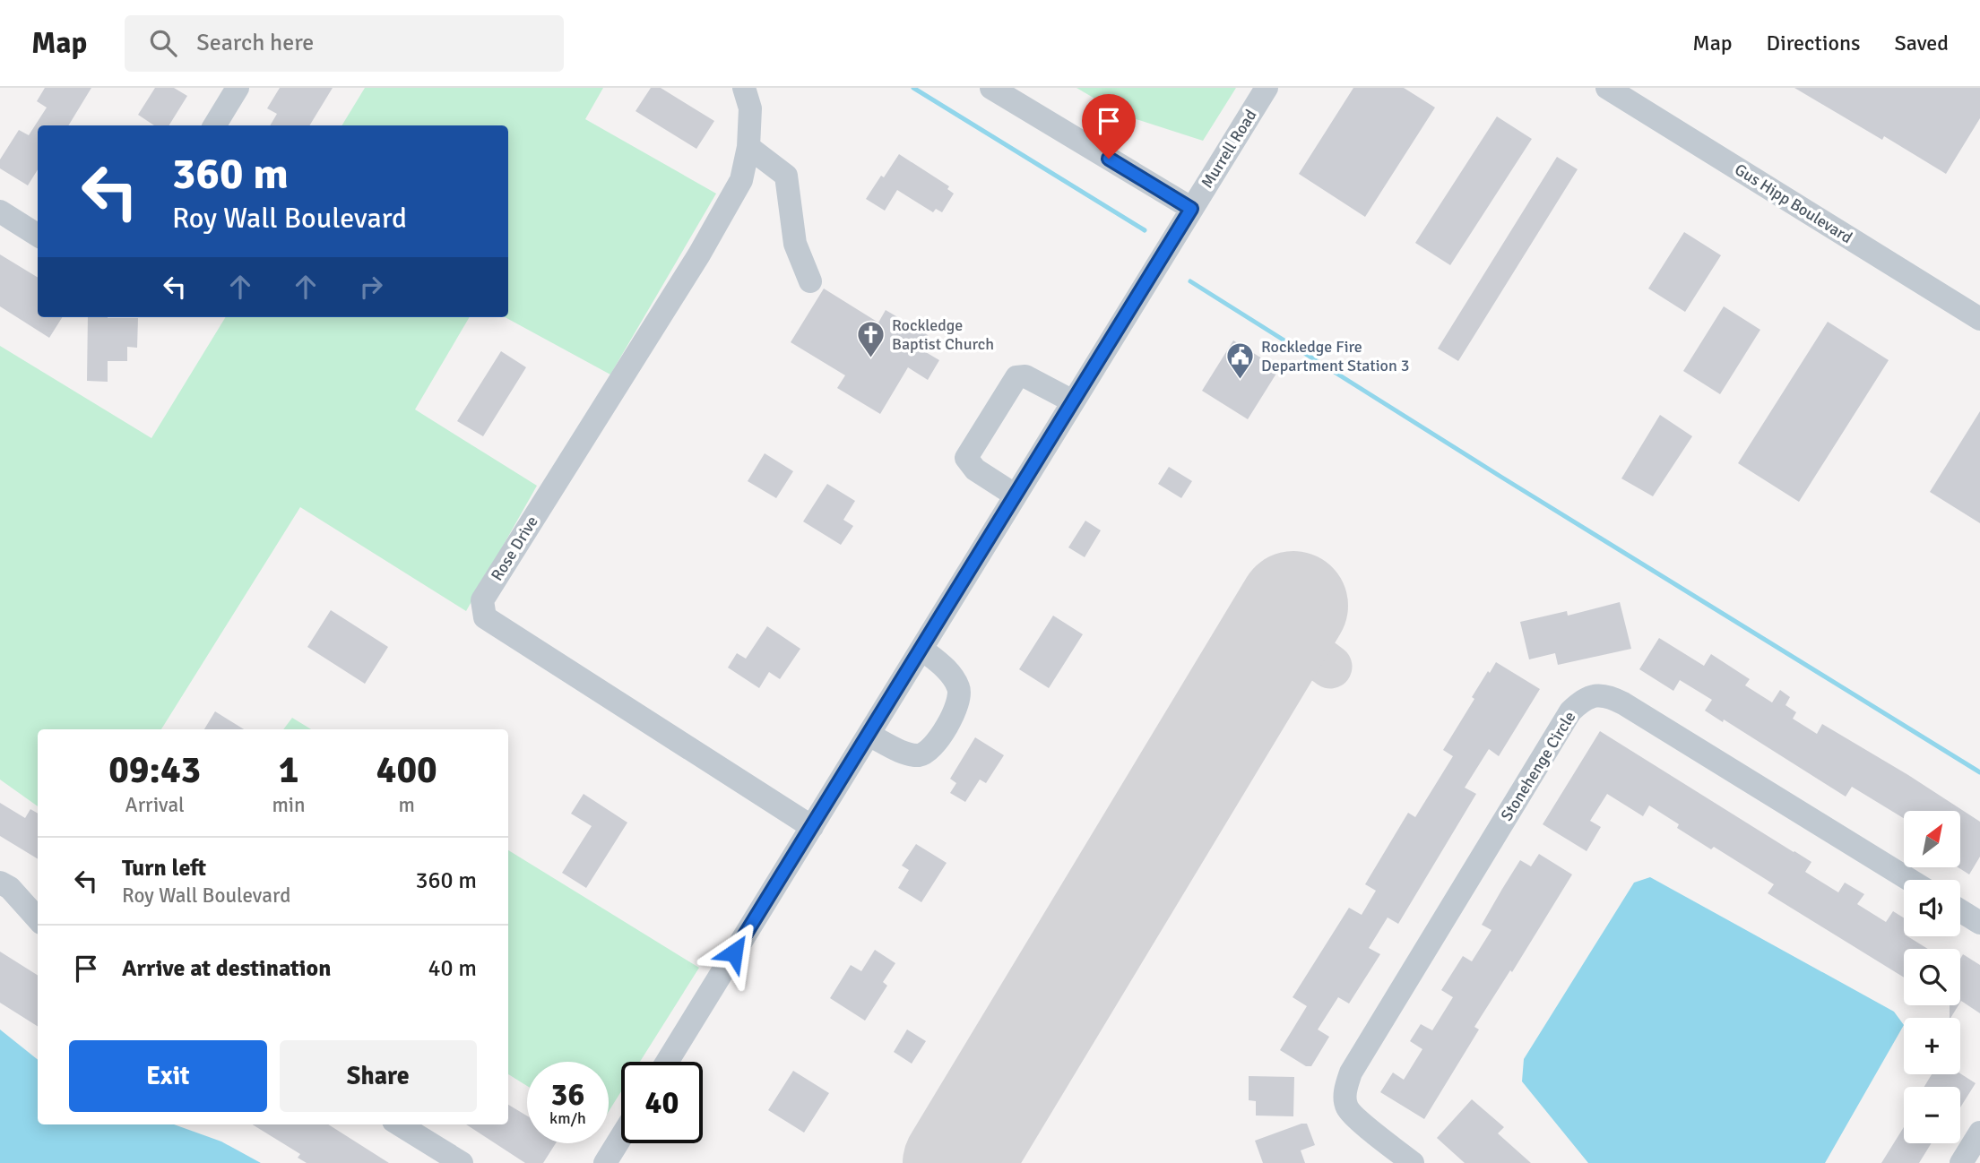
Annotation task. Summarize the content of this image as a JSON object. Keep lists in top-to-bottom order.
{
  "streets": {
    "street": [
      "Murrell Road",
      "Gus Hipp Boulevard",
      "Rose Drive",
      "Stonehenge Circle"
    ]
  },
  "crossings": [
    ["Murrell Road", "Rose Drive"]
  ],
  "places": {
    "church": ["Rockledge Baptist Church"],
    "public building": ["Rockledge Fire Department Station 3"]
  },
  "north": "top right",
  "page": {
    "header": "Map",
    "search": "Search here",
    "nav": ["Map", "Directions", "Saved"],
    "turn": ["360 m", "Roy Wall Boulevard"],
    "eta": [
      "09:43",
      "Arrival",
      "1",
      "min",
      "400",
      "m"
    ],
    "map_buttons": ["+", "−"],
    "list": [
      {
        "name": "Turn left",
        "note": "Roy Wall Boulevard",
        "value": "360 m"
      },
      {
        "name": "Arrive at destination",
        "value": "40 m"
      }
    ],
    "buttons": ["Exit", "Share"],
    "speed": "36 km/h",
    "limit": "40"
  }
}
